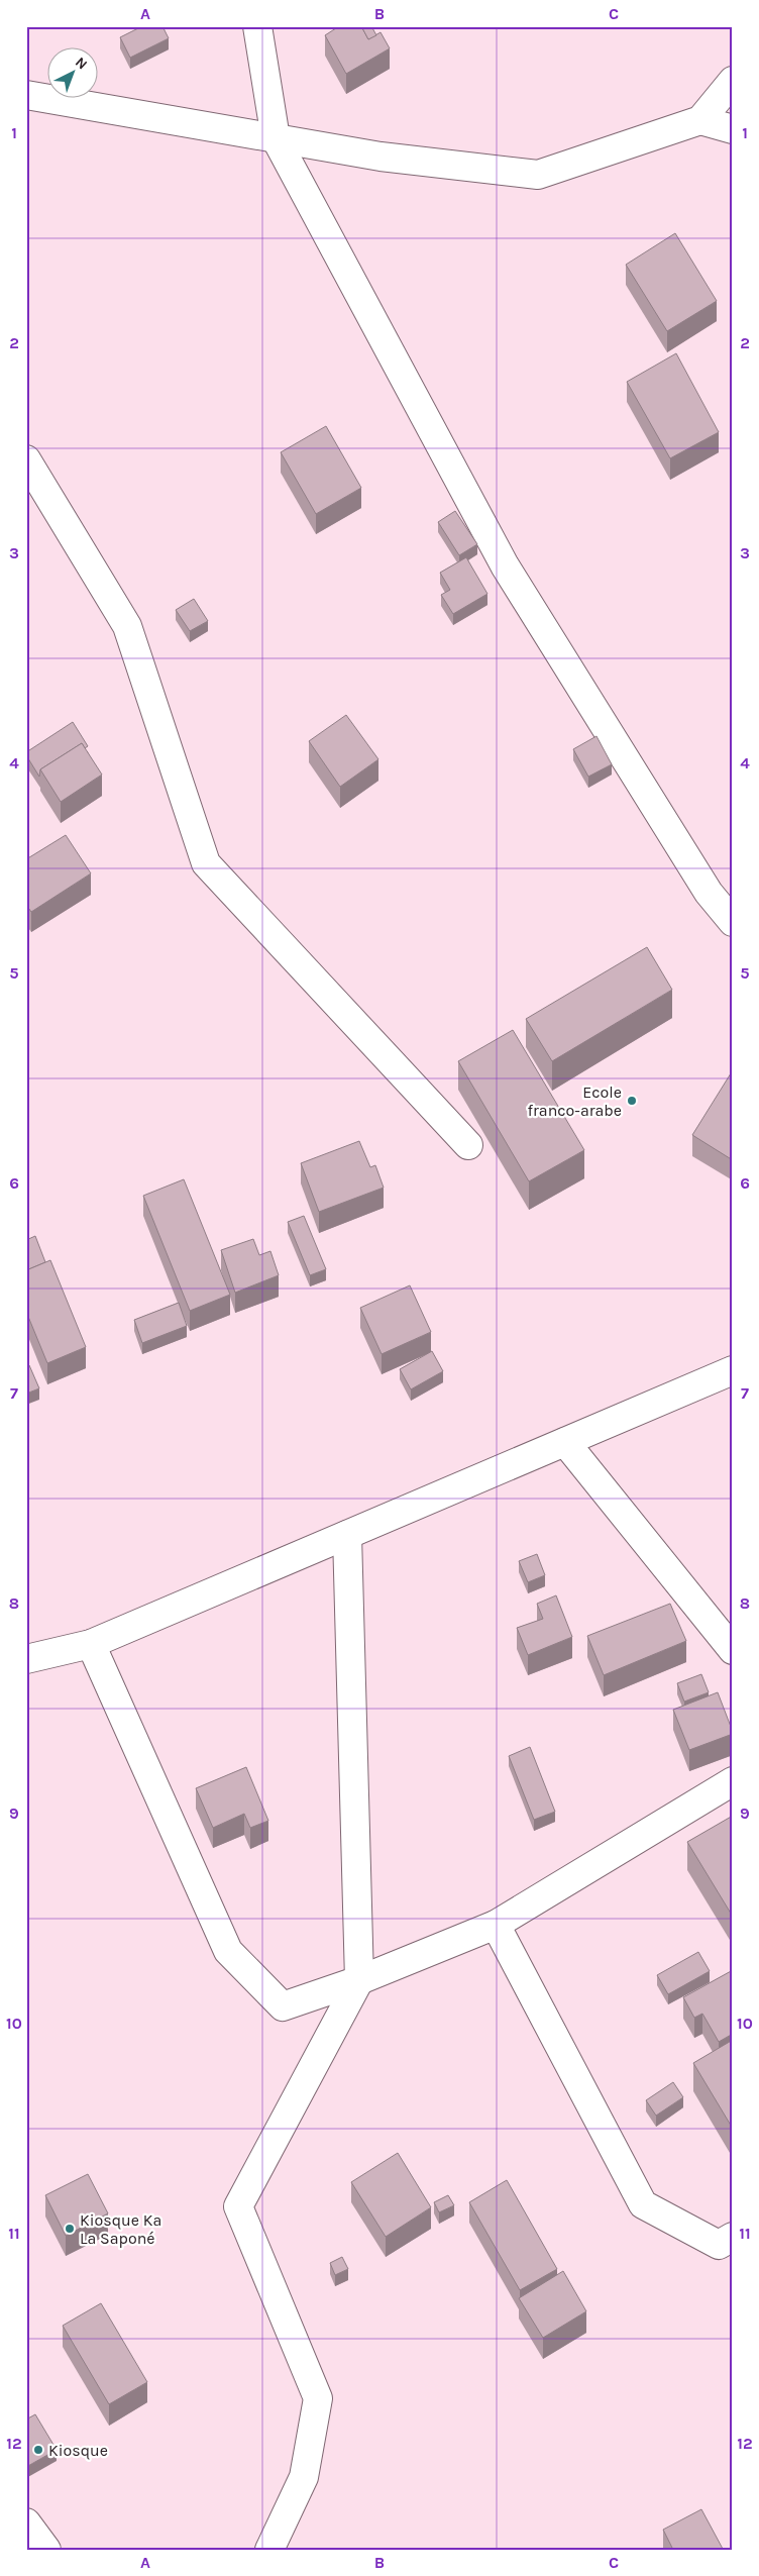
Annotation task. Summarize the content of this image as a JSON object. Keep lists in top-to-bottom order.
{
  "places": ["Ecole franco-arabe", "Kiosque Ka La Saponé", "Kiosque"],
  "north": "top right",
  "grid": {
    "columns": ["A", "B", "C"],
    "rows": [
      "1",
      "2",
      "3",
      "4",
      "5",
      "6",
      "7",
      "8",
      "9",
      "10",
      "11",
      "12"
    ]
  }
}
